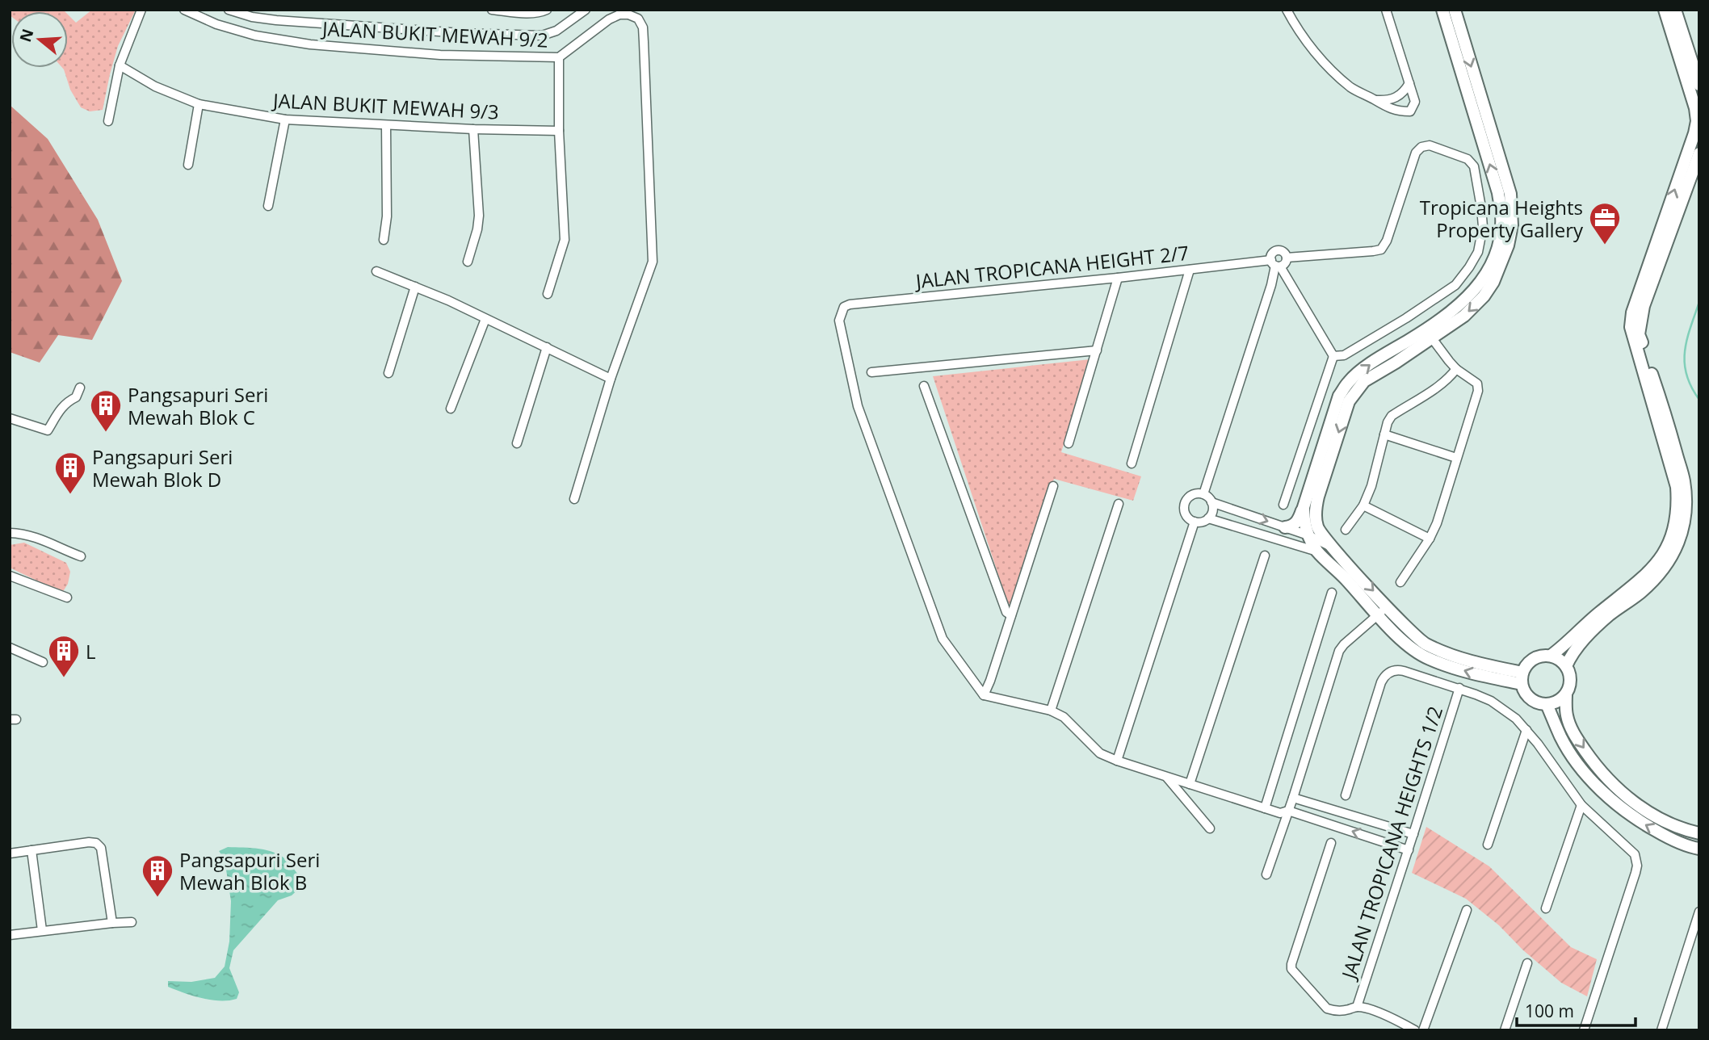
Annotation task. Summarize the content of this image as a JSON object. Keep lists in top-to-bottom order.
{
  "streets": {
    "street": [
      "JALAN BUKIT MEWAH 9/2",
      "JALAN BUKIT MEWAH 9/3",
      "JALAN TROPICANA HEIGHT 2/7",
      "JALAN TROPICANA HEIGHTS 1/2"
    ]
  },
  "places": {
    "office": ["Tropicana Heights Property Gallery"],
    "building": [
      "Pangsapuri Seri Mewah Blok C",
      "Pangsapuri Seri Mewah Blok D",
      "L",
      "Pangsapuri Seri Mewah Blok B"
    ]
  },
  "scale_bar": "100 m",
  "north": "left"
}
